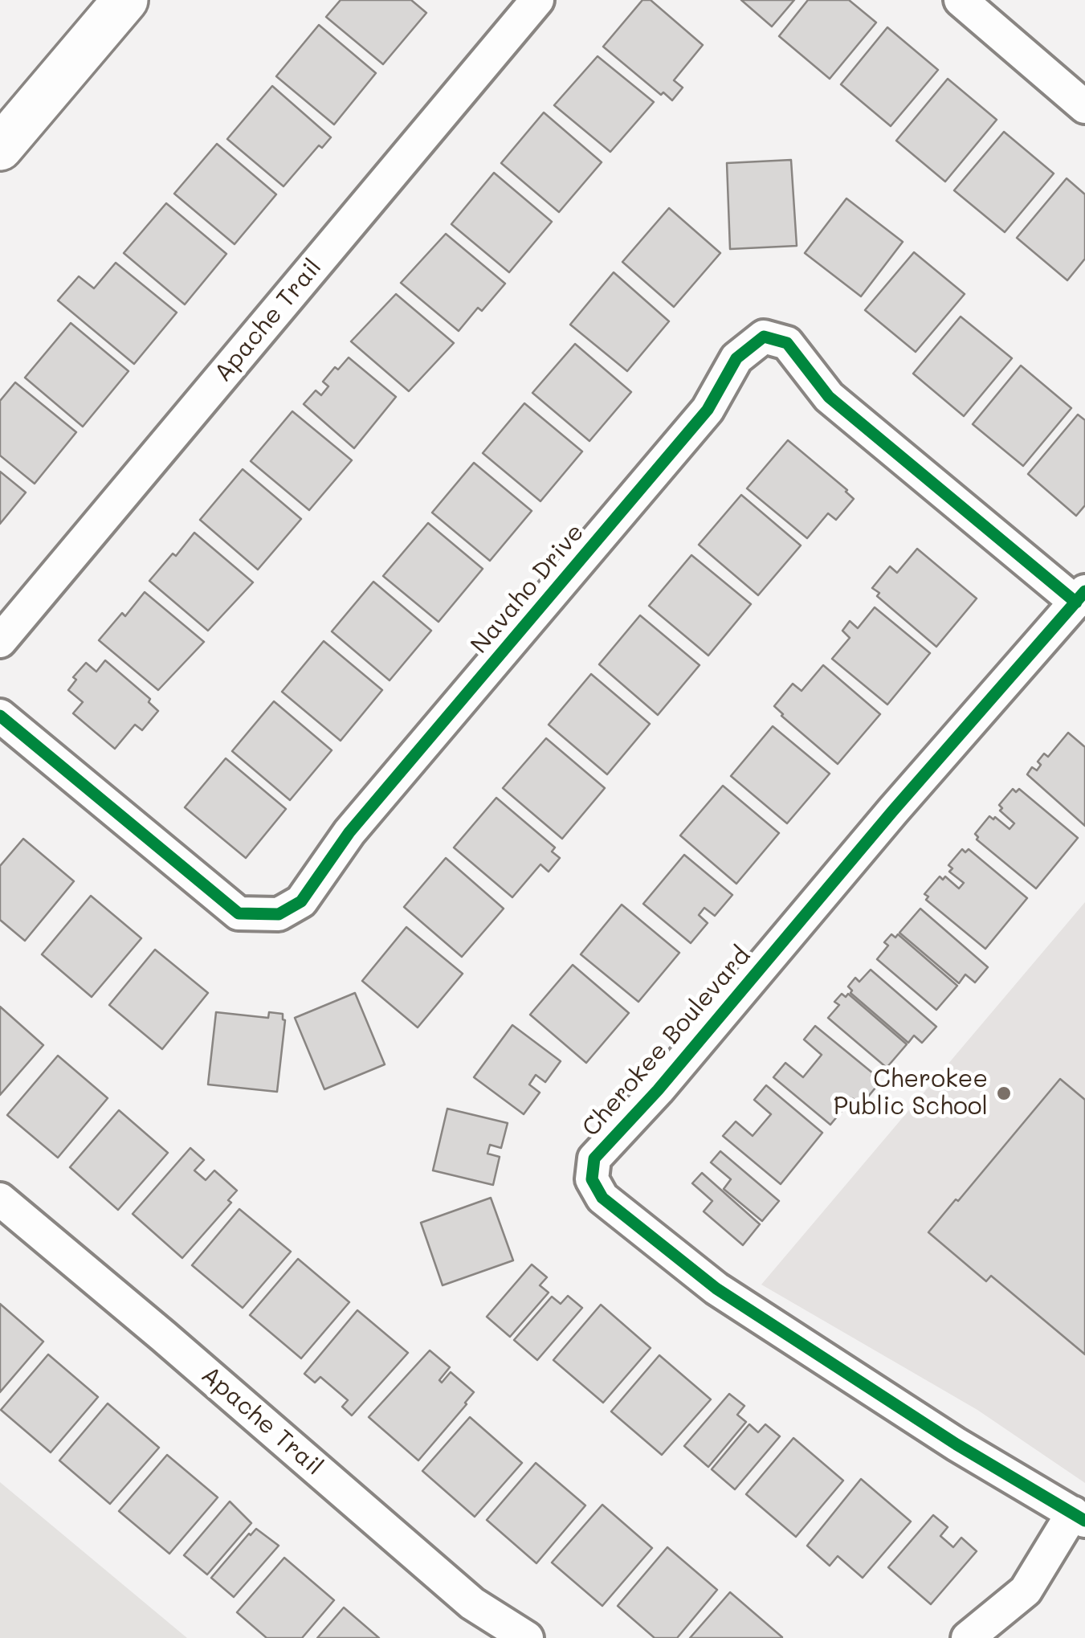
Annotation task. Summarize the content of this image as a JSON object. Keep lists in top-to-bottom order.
{
  "streets": {
    "street": ["Apache Trail", "Navaho Drive", "Cherokee Boulevard"]
  },
  "crossings": [
    ["Navaho Drive", "Cherokee Boulevard"]
  ],
  "places": ["Cherokee Public School"]
}
